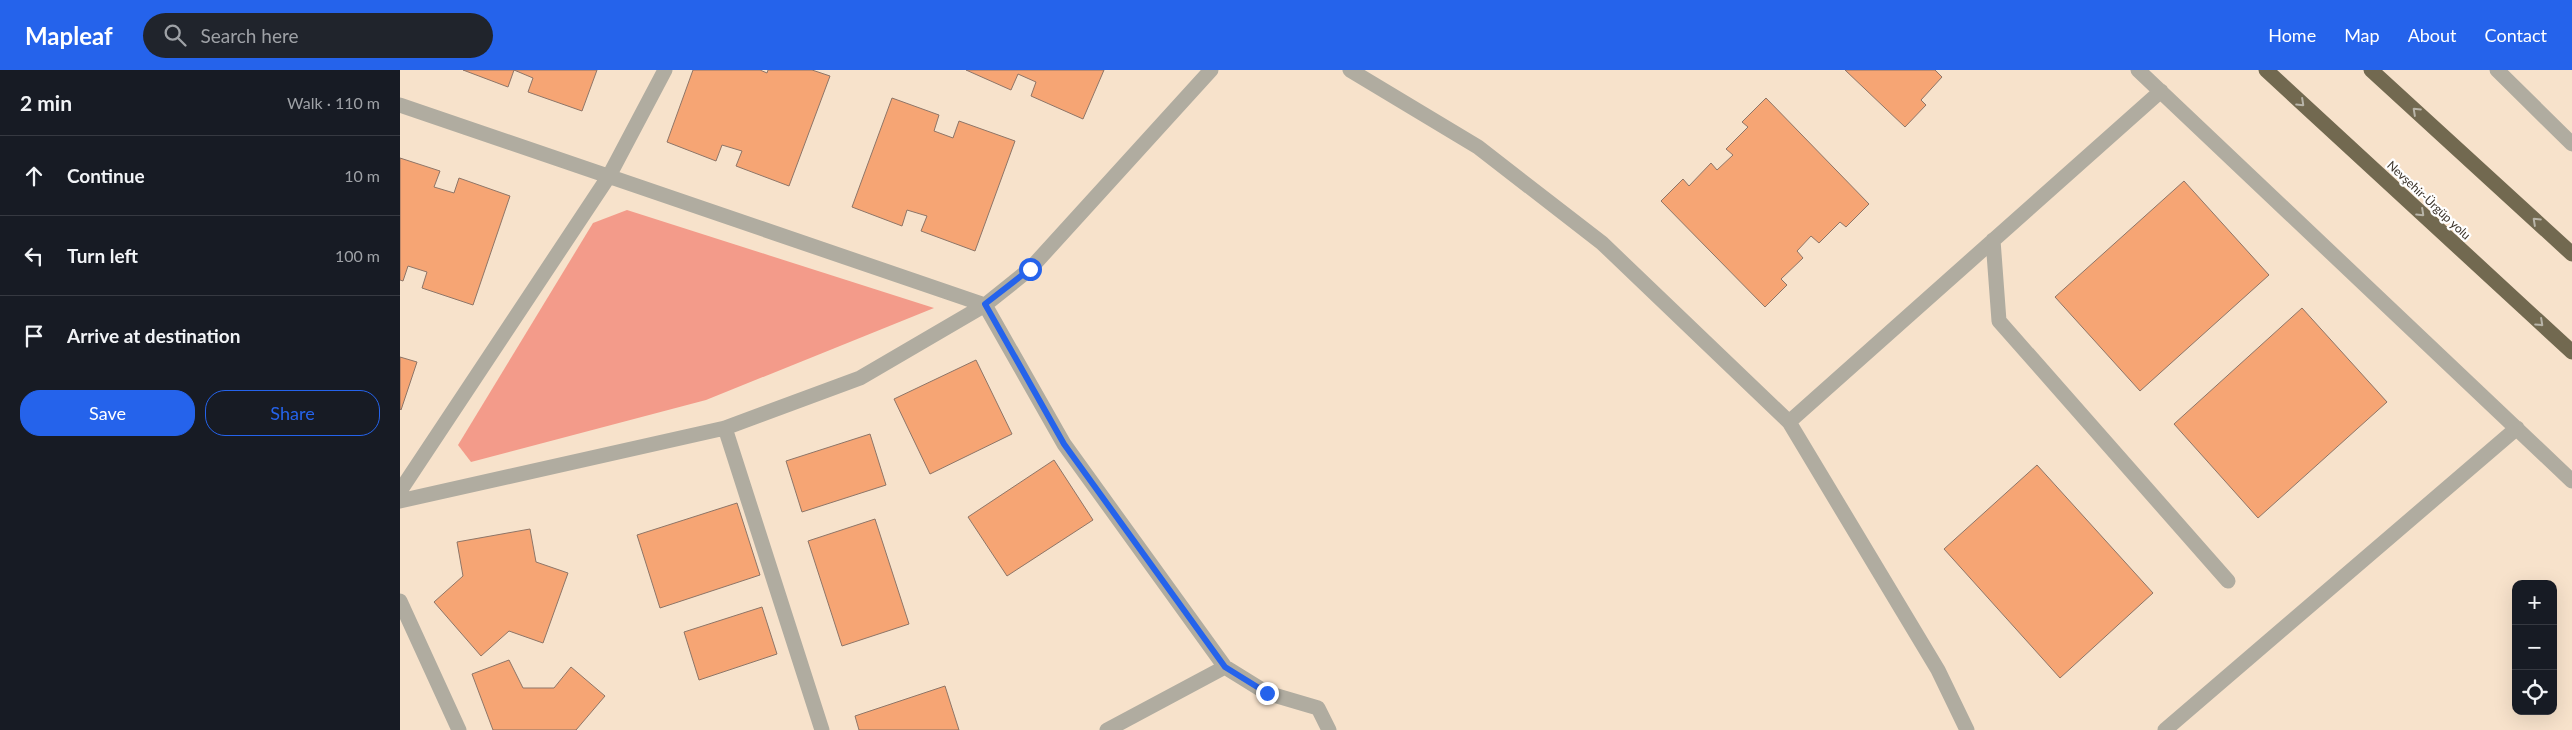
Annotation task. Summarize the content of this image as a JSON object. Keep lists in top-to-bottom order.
{
  "streets": {
    "highway": ["Nevşehir-Ürgüp yolu"]
  },
  "page": {
    "header": "Mapleaf",
    "search": "Search here",
    "nav": [
      "Home",
      "Map",
      "About",
      "Contact"
    ],
    "heading": ["2 min", "Walk · 110 m"],
    "list": [
      ["Continue", "10 m"],
      ["Turn left", "100 m"],
      "Arrive at destination"
    ],
    "buttons": ["Save", "Share"],
    "map_buttons": ["+", "−"]
  }
}
